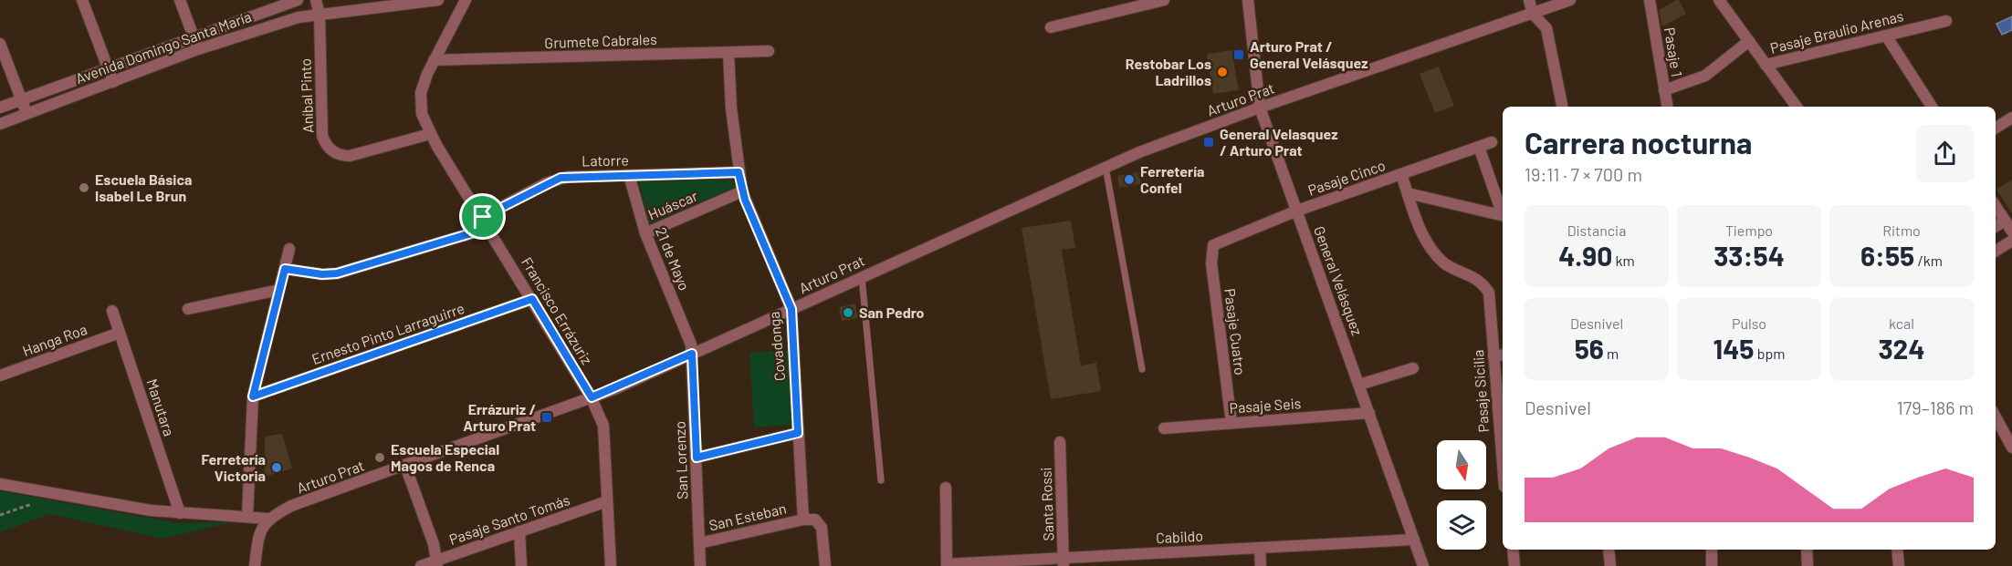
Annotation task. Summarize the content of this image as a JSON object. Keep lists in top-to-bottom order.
{
  "streets": {
    "street": [
      "Pasaje Braulio Arenas",
      "Grumete Cabrales",
      "Avenida Domingo Santa María",
      "Pasaje 1",
      "Aníbal Pinto",
      "Arturo Prat",
      "Latorre",
      "Pasaje Cinco",
      "Huáscar",
      "21 de Mayo",
      "General Velásquez",
      "Francisco Errázuriz",
      "Pasaje Cuatro",
      "Ernesto Pinto Larraguirre",
      "Hanga Roa",
      "Covadonga",
      "Pasaje Sicilia",
      "Pasaje Seis",
      "Manutara",
      "San Lorenzo",
      "Santa Rossi",
      "San Esteban",
      "Pasaje Santo Tomás",
      "Cabildo"
    ]
  },
  "crossings": [
    ["Grumete Cabrales", "Francisco Errázuriz"],
    ["Grumete Cabrales", "Covadonga"],
    ["Avenida Domingo Santa María", "Aníbal Pinto"],
    ["Aníbal Pinto", "Francisco Errázuriz"],
    ["Arturo Prat", "21 de Mayo"],
    ["Arturo Prat", "General Velásquez"],
    ["Arturo Prat", "Francisco Errázuriz"],
    ["Arturo Prat", "Covadonga"],
    ["Arturo Prat", "San Lorenzo"],
    ["Latorre", "21 de Mayo"],
    ["Latorre", "Francisco Errázuriz"],
    ["Latorre", "Covadonga"],
    ["Pasaje Cinco", "General Velásquez"],
    ["Pasaje Cinco", "Pasaje Cuatro"],
    ["Huáscar", "21 de Mayo"],
    ["Huáscar", "Covadonga"],
    ["21 de Mayo", "San Lorenzo"],
    ["General Velásquez", "Pasaje Seis"],
    ["General Velásquez", "Cabildo"],
    ["Francisco Errázuriz", "Ernesto Pinto Larraguirre"],
    ["Francisco Errázuriz", "Pasaje Santo Tomás"],
    ["Pasaje Cuatro", "Pasaje Seis"],
    ["Hanga Roa", "Manutara"],
    ["Covadonga", "San Esteban"],
    ["San Lorenzo", "San Esteban"],
    ["Santa Rossi", "Cabildo"]
  ],
  "places": {
    "transit": ["Arturo Prat / General Velásquez", "General Velasquez / Arturo Prat", "Errázuriz / Arturo Prat"],
    "other": [
      "Restobar Los Ladrillos",
      "Ferretería Confel",
      "Escuela Básica Isabel Le Brun",
      "San Pedro",
      "Escuela Especial Magos de Renca",
      "Ferretería Victoria"
    ]
  },
  "north": "bottom",
  "page": {
    "heading": ["Carrera nocturna", "19:11 · 7 × 700 m"],
    "stats": [
      ["Distancia", "4.90 km"],
      ["Tiempo", "33:54"],
      ["Ritmo", "6:55 /km"],
      ["Desnivel", "56 m"],
      ["Pulso", "145 bpm"],
      ["kcal", "324"]
    ],
    "chart": ["Desnivel", "179–186 m"]
  }
}
